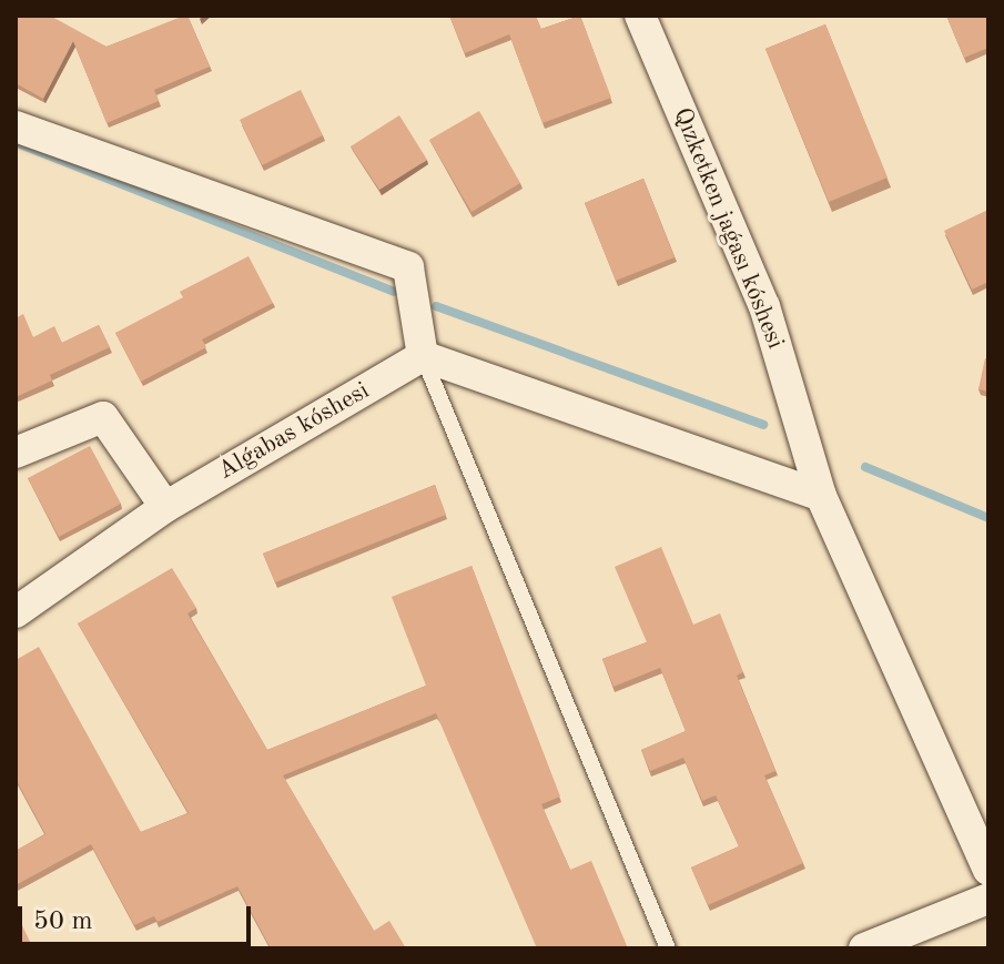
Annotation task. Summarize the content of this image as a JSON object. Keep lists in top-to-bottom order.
{
  "streets": {
    "street": ["Qızketken jaǵası kóshesi", "Alǵabas kóshesi"]
  },
  "scale_bar": "50 m"
}
